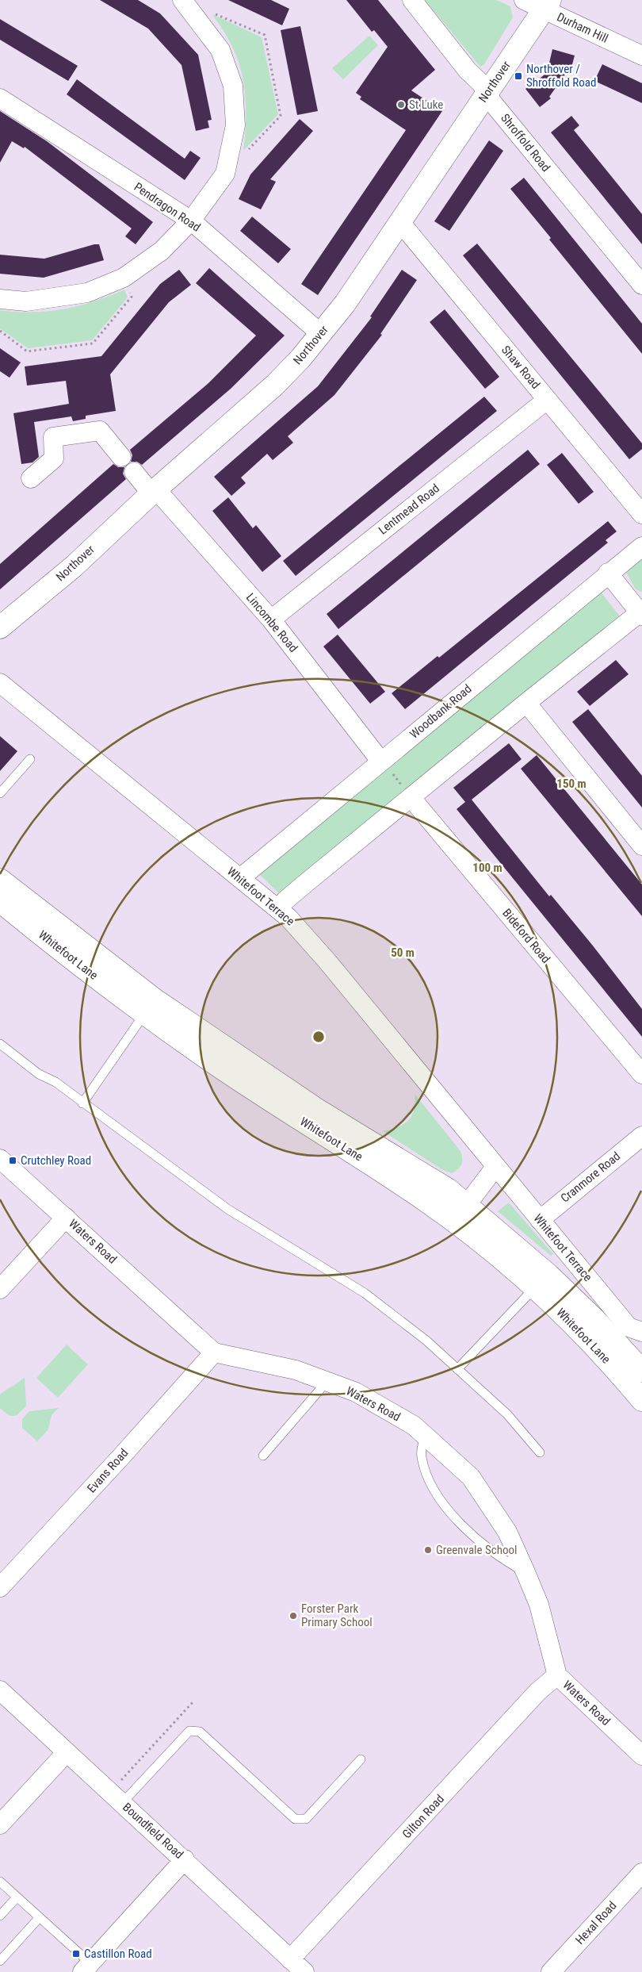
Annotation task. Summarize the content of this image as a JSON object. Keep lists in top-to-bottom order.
{
  "streets": {
    "street": [
      "Durham Hill",
      "Northover",
      "Shroffold Road",
      "Pendragon Road",
      "Shaw Road",
      "Lentmead Road",
      "Lincombe Road",
      "Woodbank Road",
      "Whitefoot Terrace",
      "Bideford Road",
      "Whitefoot Lane",
      "Cranmore Road",
      "Waters Road",
      "Evans Road",
      "Gilton Road",
      "Boundfield Road",
      "Hexal Road"
    ]
  },
  "crossings": [
    ["Durham Hill", "Northover"],
    ["Northover", "Shroffold Road"],
    ["Northover", "Pendragon Road"],
    ["Northover", "Shaw Road"],
    ["Northover", "Lincombe Road"],
    ["Shaw Road", "Lentmead Road"],
    ["Lentmead Road", "Lincombe Road"],
    ["Lincombe Road", "Woodbank Road"],
    ["Woodbank Road", "Whitefoot Terrace"],
    ["Whitefoot Terrace", "Cranmore Road"],
    ["Waters Road", "Evans Road"],
    ["Waters Road", "Gilton Road"],
    ["Gilton Road", "Boundfield Road"]
  ],
  "places": {
    "transit": ["Northover / Shroffold Road", "Crutchley Road", "Castillon Road"],
    "other": ["St Luke", "Greenvale School", "Forster Park Primary School"]
  },
  "rings": ["150 m", "100 m", "50 m"]
}
